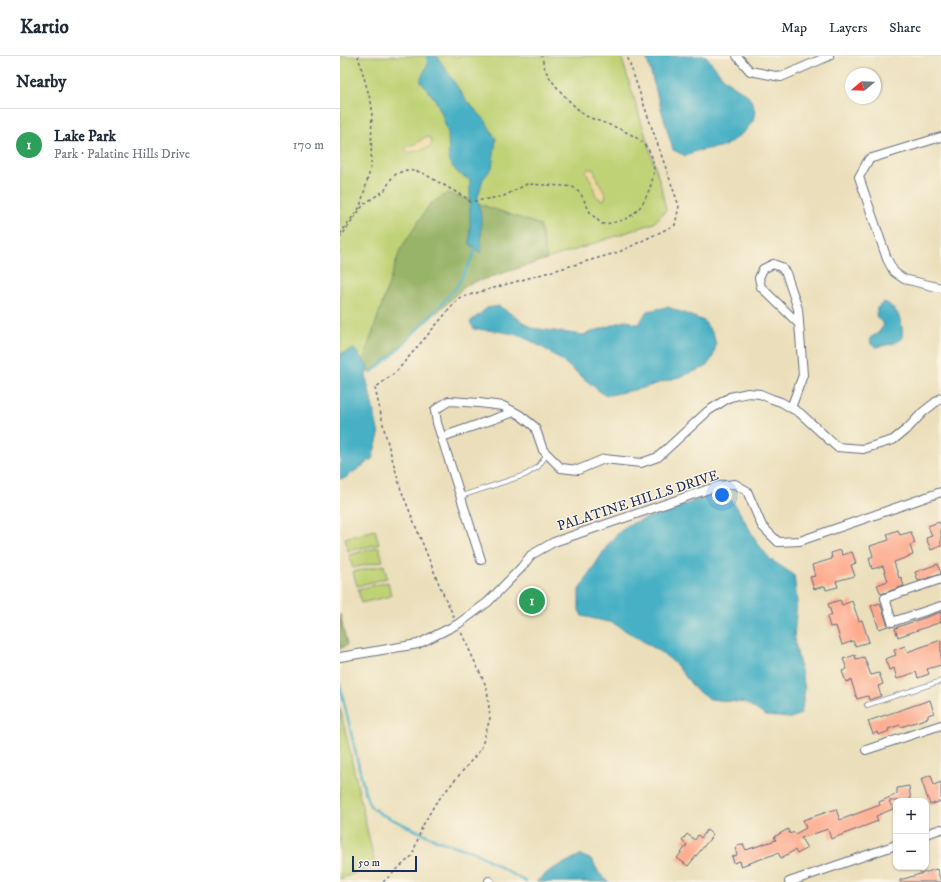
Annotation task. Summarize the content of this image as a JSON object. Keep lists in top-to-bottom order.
{
  "streets": {
    "street": ["PALATINE HILLS DRIVE"]
  },
  "scale_bar": "50 m",
  "north": "left",
  "page": {
    "header": "Kartio",
    "nav": ["Map", "Layers", "Share"],
    "heading": "Nearby",
    "list": [
      {
        "mark": "1",
        "name": "Lake Park",
        "note": "Park · Palatine Hills Drive",
        "value": "170 m"
      }
    ],
    "pins": "1",
    "map_buttons": ["+", "−"],
    "scale": "50 m"
  }
}
